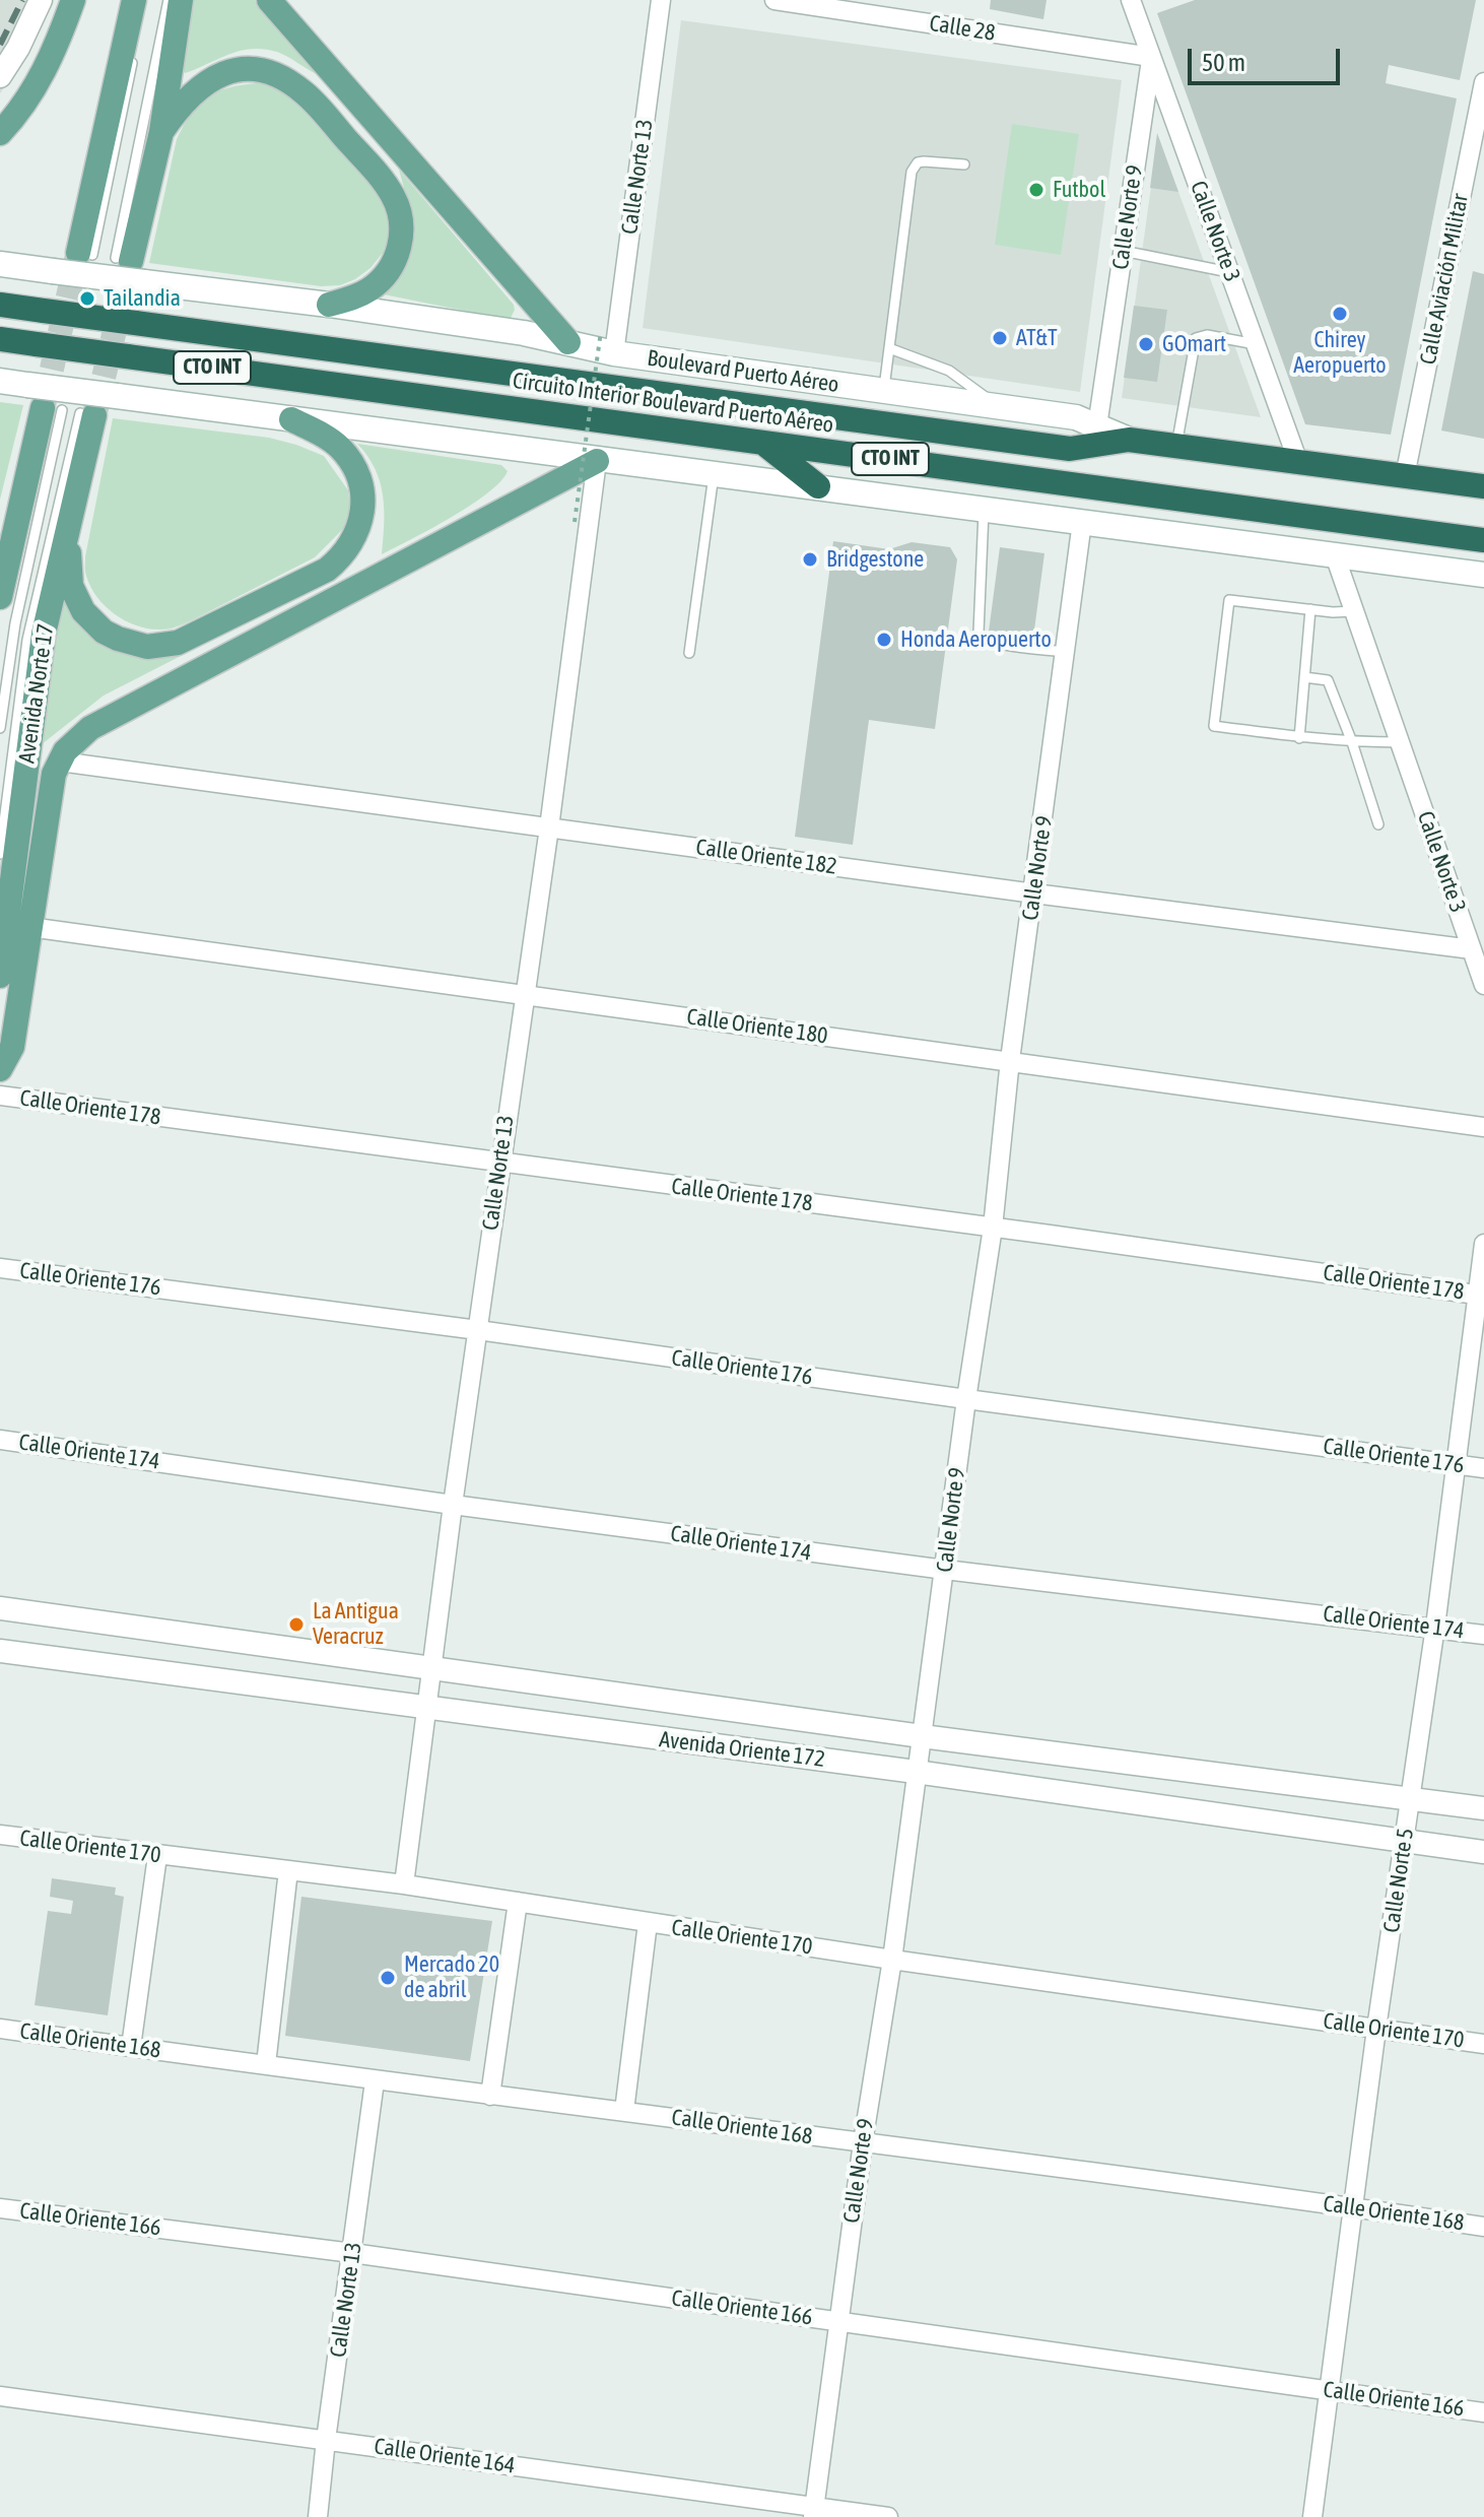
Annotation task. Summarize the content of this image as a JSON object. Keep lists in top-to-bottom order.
{
  "streets": {
    "highway": ["CTO INT", "Boulevard Puerto Aéreo", "Circuito Interior Boulevard Puerto Aéreo"],
    "main road": ["Avenida Norte 17"],
    "street": [
      "Calle 28",
      "Calle Norte 13",
      "Calle Norte 9",
      "Calle Norte 3",
      "Calle Aviación Militar",
      "Calle Oriente 182",
      "Calle Oriente 180",
      "Calle Oriente 178",
      "Calle Oriente 176",
      "Calle Oriente 174",
      "Avenida Oriente 172",
      "Calle Oriente 170",
      "Calle Norte 5",
      "Calle Oriente 168",
      "Calle Oriente 166",
      "Calle Oriente 164"
    ]
  },
  "crossings": [
    ["Calle 28", "Calle Norte 9"],
    ["Calle 28", "Calle Norte 3"],
    ["Calle Norte 13", "CTO INT"],
    ["Calle Norte 13", "Boulevard Puerto Aéreo"],
    ["Calle Norte 13", "Calle Oriente 182"],
    ["Calle Norte 13", "Calle Oriente 180"],
    ["Calle Norte 13", "Calle Oriente 178"],
    ["Calle Norte 13", "Calle Oriente 176"],
    ["Calle Norte 13", "Calle Oriente 174"],
    ["Calle Norte 13", "Avenida Oriente 172"],
    ["Calle Norte 13", "Calle Oriente 170"],
    ["Calle Norte 13", "Calle Oriente 168"],
    ["Calle Norte 13", "Calle Oriente 166"],
    ["Calle Norte 13", "Calle Oriente 164"],
    ["Calle Norte 9", "Calle Norte 3"],
    ["Calle Norte 9", "CTO INT"],
    ["Calle Norte 9", "Boulevard Puerto Aéreo"],
    ["Calle Norte 9", "Calle Oriente 182"],
    ["Calle Norte 9", "Calle Oriente 180"],
    ["Calle Norte 9", "Calle Oriente 178"],
    ["Calle Norte 9", "Calle Oriente 176"],
    ["Calle Norte 9", "Calle Oriente 174"],
    ["Calle Norte 9", "Avenida Oriente 172"],
    ["Calle Norte 9", "Calle Oriente 170"],
    ["Calle Norte 9", "Calle Oriente 168"],
    ["Calle Norte 9", "Calle Oriente 166"],
    ["Calle Norte 9", "Calle Oriente 164"],
    ["Calle Norte 3", "CTO INT"],
    ["Calle Norte 3", "Boulevard Puerto Aéreo"],
    ["Calle Norte 3", "Calle Oriente 182"],
    ["Calle Aviación Militar", "Boulevard Puerto Aéreo"],
    ["Boulevard Puerto Aéreo", "Circuito Interior Boulevard Puerto Aéreo"],
    ["Calle Oriente 178", "Calle Norte 5"],
    ["Calle Oriente 176", "Calle Norte 5"],
    ["Calle Oriente 174", "Calle Norte 5"],
    ["Avenida Oriente 172", "Calle Norte 5"],
    ["Calle Oriente 170", "Calle Norte 5"],
    ["Calle Norte 5", "Calle Oriente 168"],
    ["Calle Norte 5", "Calle Oriente 166"]
  ],
  "places": [
    "Futbol",
    "Tailandia",
    "Chirey Aeropuerto",
    "AT&T",
    "GOmart",
    "Bridgestone",
    "Honda Aeropuerto",
    "La Antigua Veracruz",
    "Mercado 20 de abril"
  ],
  "scale_bar": "50 m"
}
